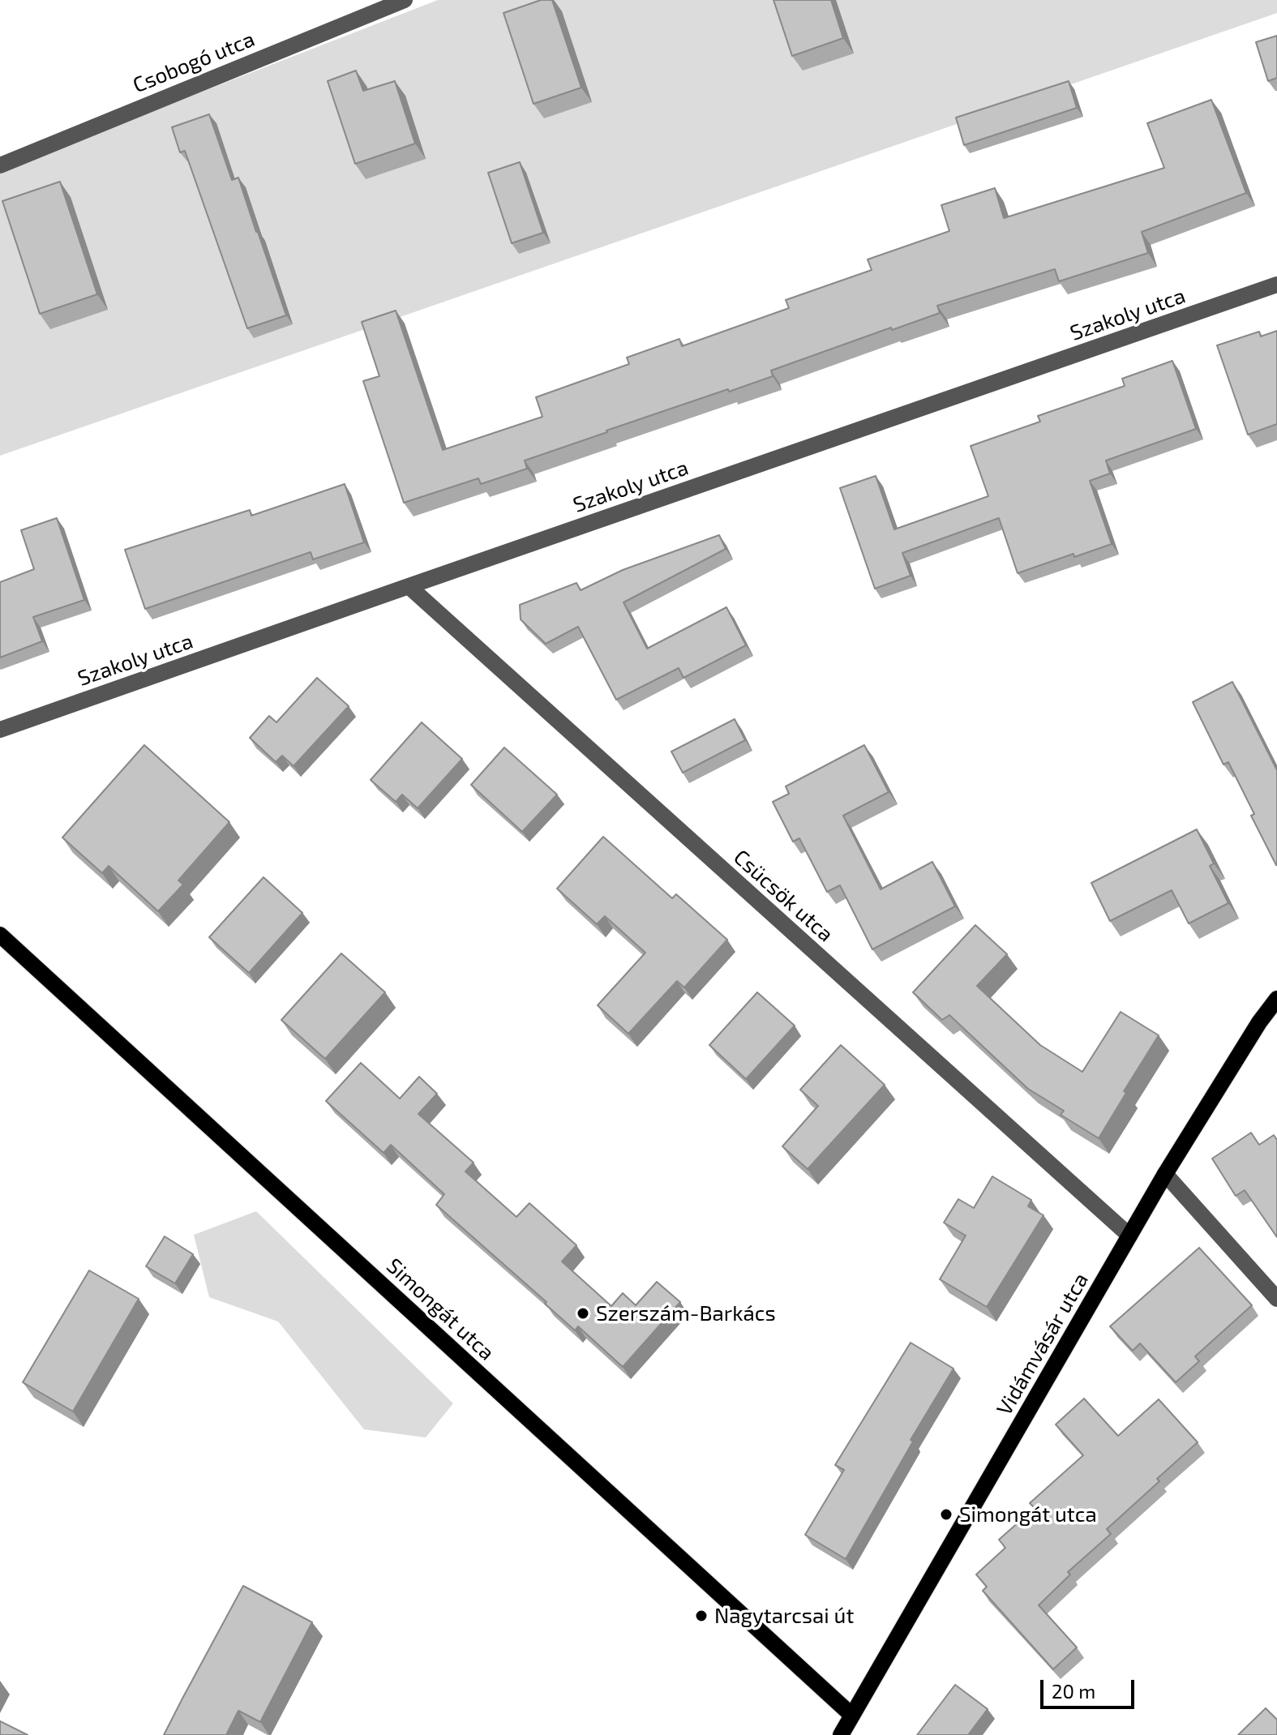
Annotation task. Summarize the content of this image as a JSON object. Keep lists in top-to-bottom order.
{
  "streets": {
    "main road": ["Simongát utca", "Vidámvásár utca"],
    "street": ["Csobogó utca", "Szakoly utca", "Csücsök utca"]
  },
  "crossings": [
    ["Szakoly utca", "Csücsök utca"],
    ["Csücsök utca", "Vidámvásár utca"],
    ["Simongát utca", "Vidámvásár utca"]
  ],
  "places": ["Szerszám-Barkács", "Simongát utca", "Nagytarcsai út"],
  "scale_bar": "20 m"
}
